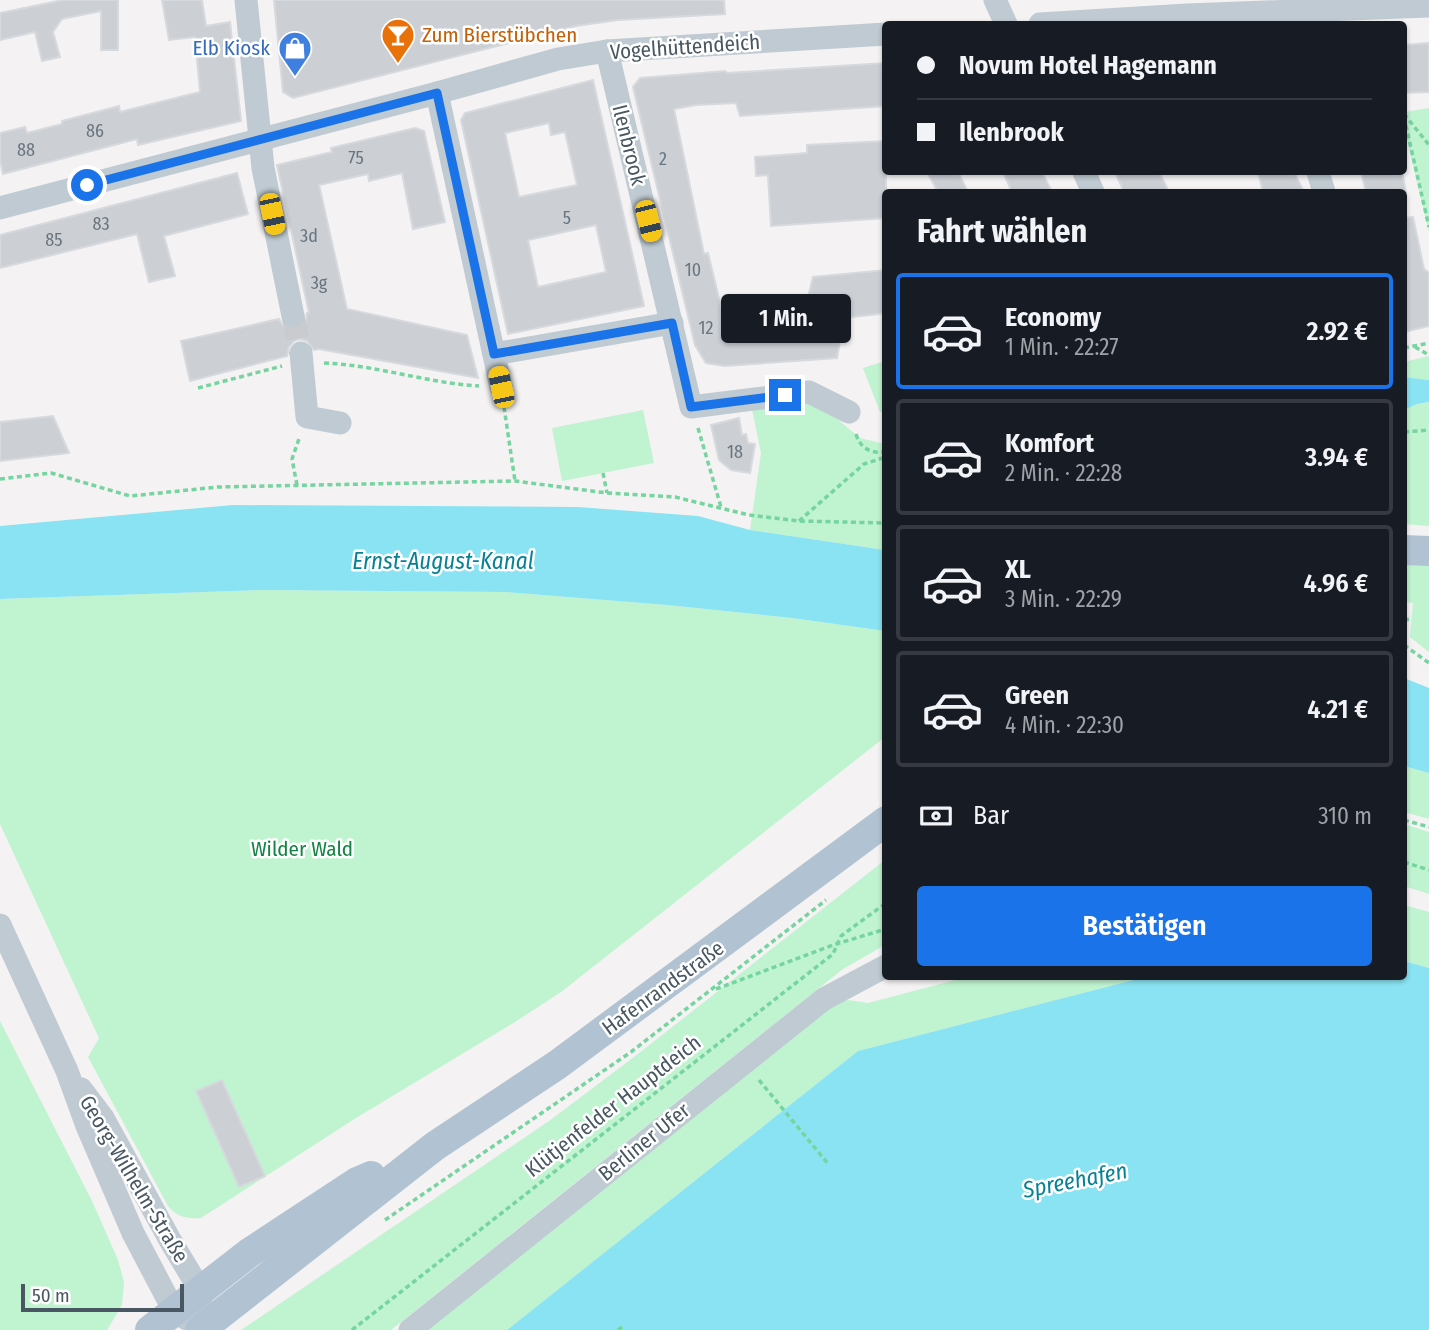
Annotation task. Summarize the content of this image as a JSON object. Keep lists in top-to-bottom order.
{
  "streets": {
    "main road": ["Hafenrandstraße"],
    "street": [
      "Vogelhüttendeich",
      "Ilenbrook",
      "Berliner Ufer",
      "Georg-Wilhelm-Straße"
    ],
    "path": ["Klütjenfelder Hauptdeich"]
  },
  "crossings": [
    ["Vogelhüttendeich", "Ilenbrook"],
    ["Hafenrandstraße", "Georg-Wilhelm-Straße"]
  ],
  "water": ["Ernst-August-Kanal", "Spreehafen"],
  "parks": ["Wilder Wald"],
  "places": {
    "bar": ["Zum Bierstübchen"],
    "shop": ["Elb Kiosk"]
  },
  "house_numbers": [
    "86",
    "88",
    "75",
    "2",
    "5",
    "83",
    "3d",
    "85",
    "10",
    "3g",
    "12",
    "18"
  ],
  "scale_bar": "50 m",
  "page": {
    "banner": ["Novum Hotel Hagemann", "Ilenbrook"],
    "heading": "Fahrt wählen",
    "list": [
      {
        "name": "Economy",
        "note": "1 Min. · 22:27",
        "value": "2.92 €"
      },
      {
        "name": "Komfort",
        "note": "2 Min. · 22:28",
        "value": "3.94 €"
      },
      {
        "name": "XL",
        "note": "3 Min. · 22:29",
        "value": "4.96 €"
      },
      {
        "name": "Green",
        "note": "4 Min. · 22:30",
        "value": "4.21 €"
      }
    ],
    "bubble": "1 Min.",
    "pay": ["Bar", "310 m"],
    "buttons": "Bestätigen",
    "scale": "50 m"
  }
}
